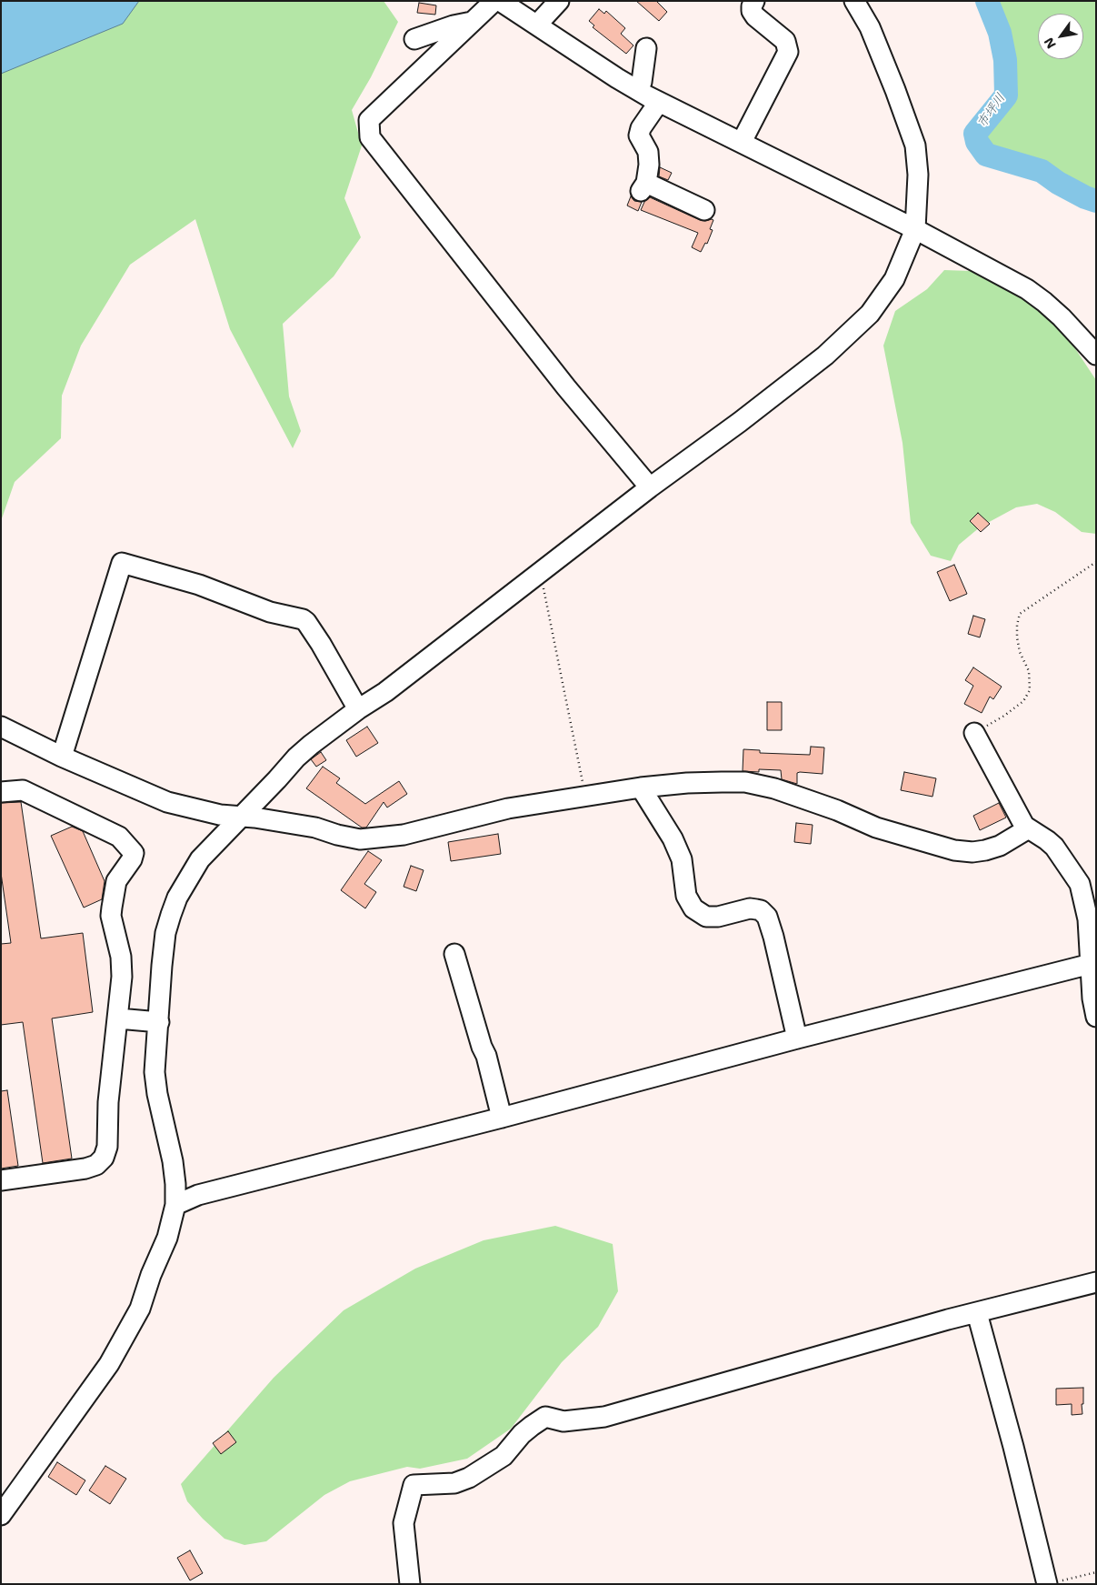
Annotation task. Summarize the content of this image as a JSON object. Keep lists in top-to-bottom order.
{
  "water": ["市坪川"],
  "north": "bottom left"
}
